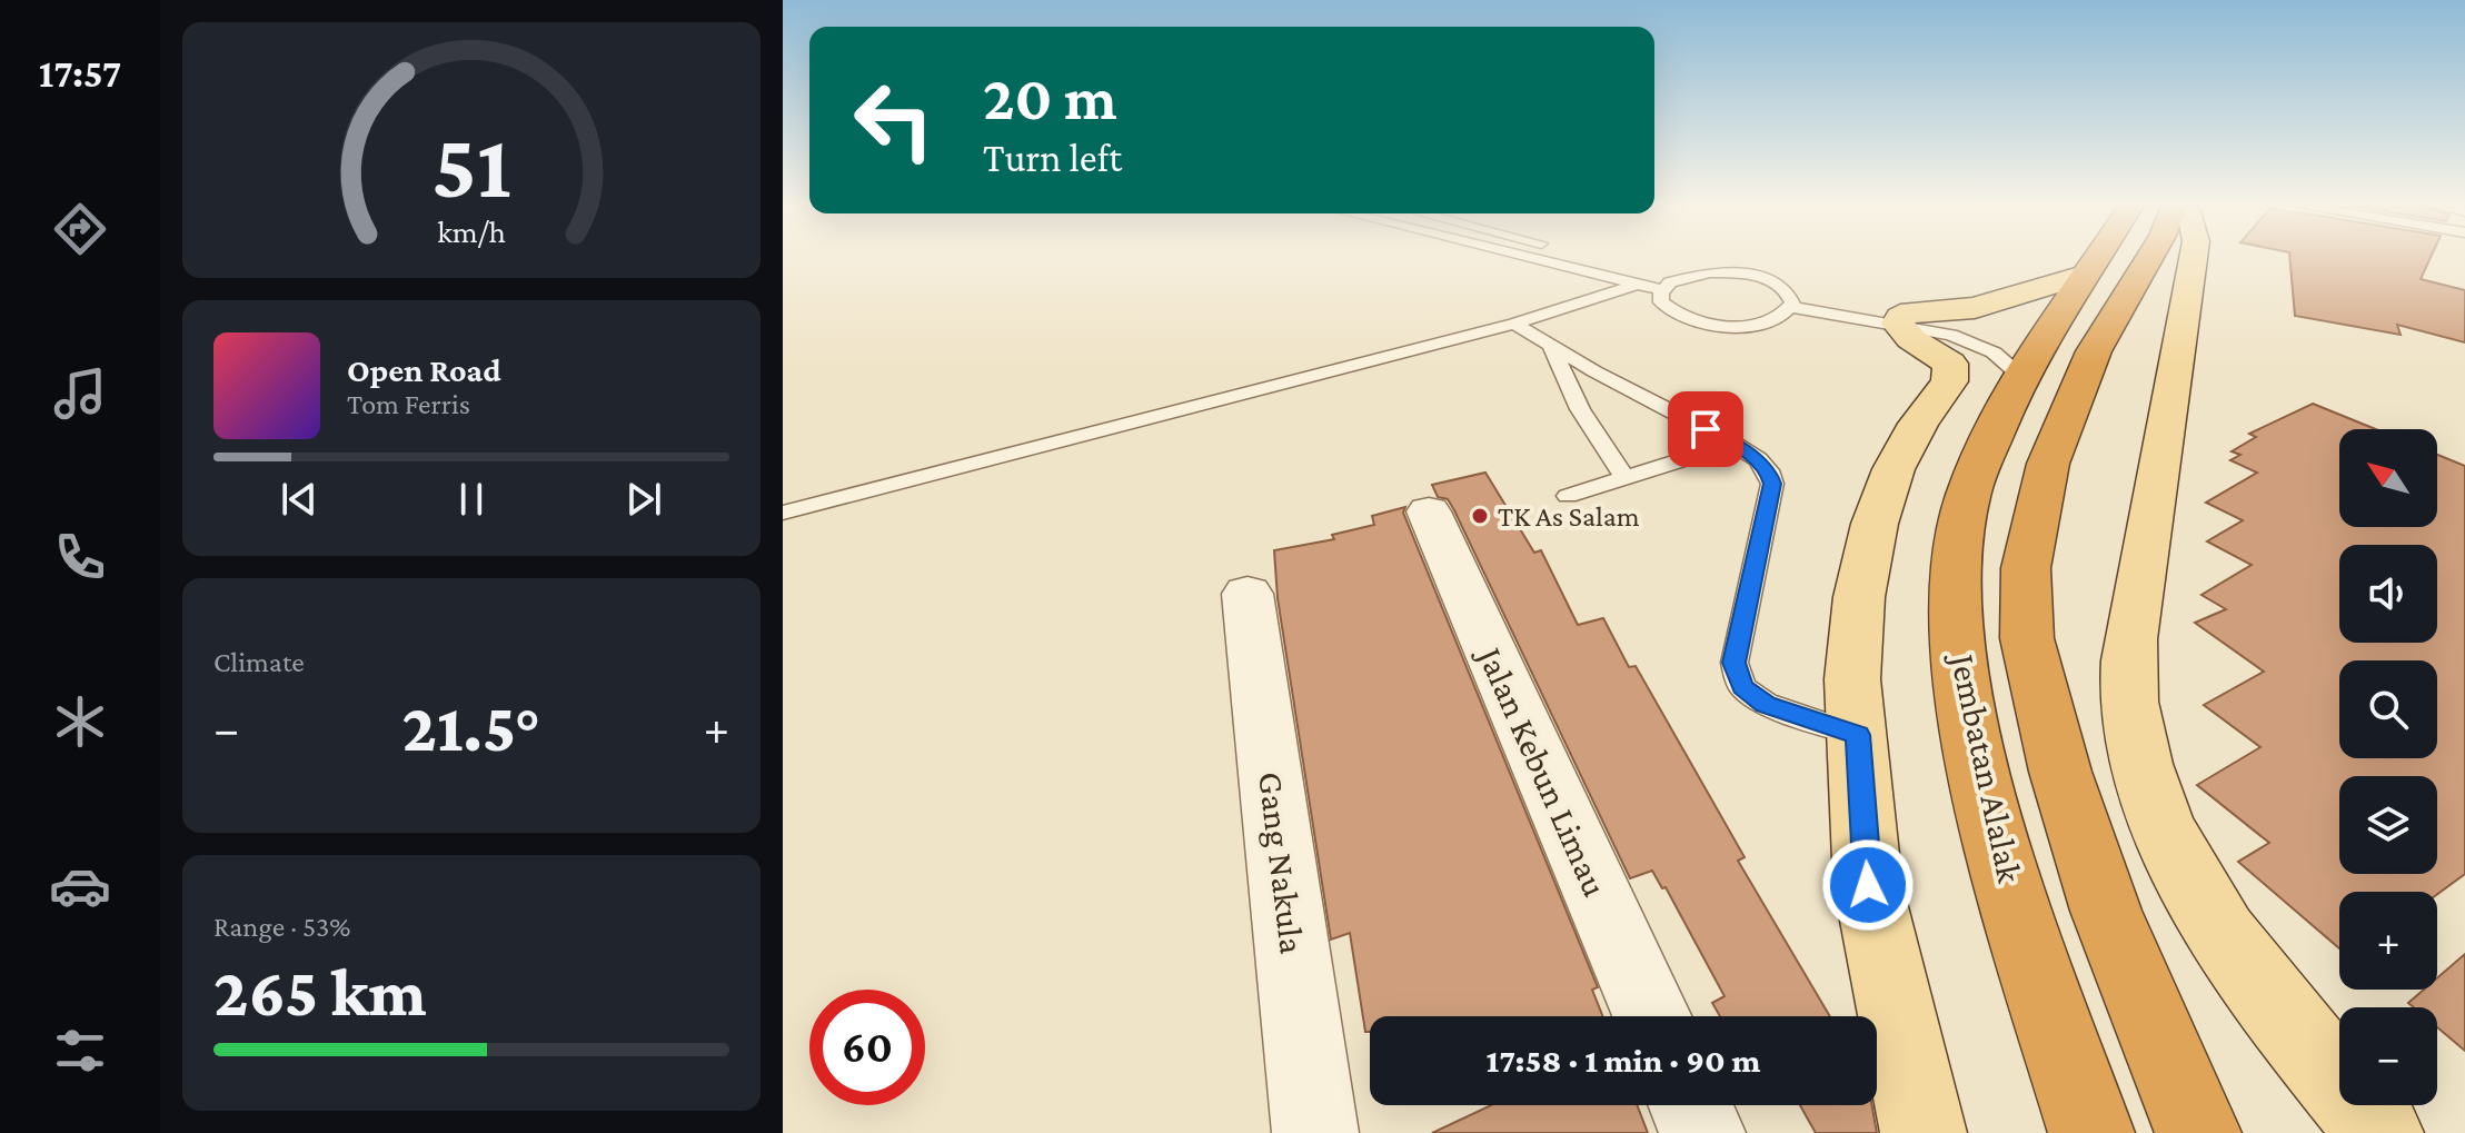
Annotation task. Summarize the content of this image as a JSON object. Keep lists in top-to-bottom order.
{
  "streets": {
    "highway": ["Jembatan Alalak"],
    "street": ["Jalan Kebun Limau", "Gang Nakula"]
  },
  "places": ["TK As Salam"],
  "north": "top left",
  "page": {
    "tabs": "17:57",
    "turn": ["20 m", "Turn left"],
    "song": ["Open Road", "Tom Ferris"],
    "map_buttons": ["+", "−"],
    "tile": [
      "Climate",
      ["Range · 53%", "265 km"]
    ],
    "heat": ["−", "21.5°", "+"],
    "limit": "60",
    "trip": "17:58 · 1 min · 90 m",
    "gauge": ["51", "km/h"]
  }
}
